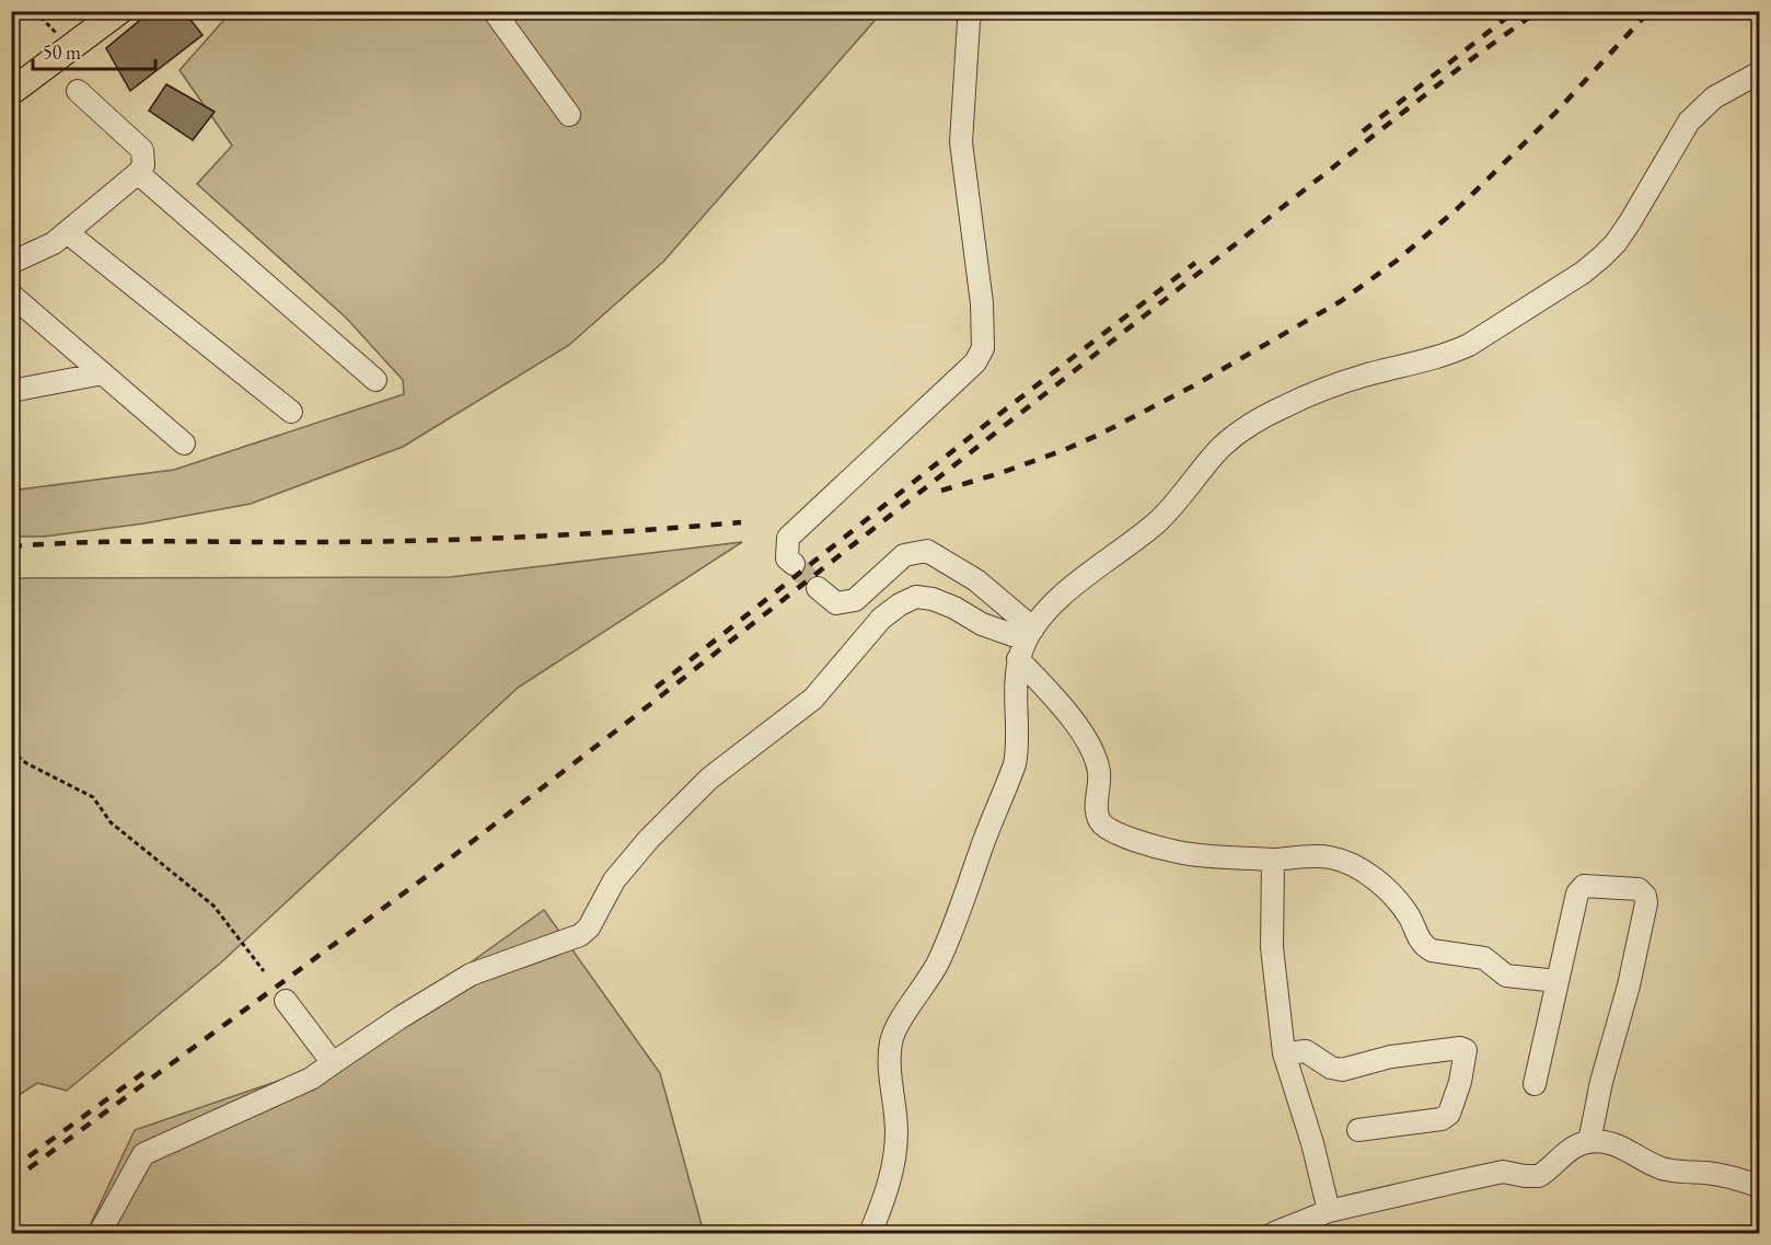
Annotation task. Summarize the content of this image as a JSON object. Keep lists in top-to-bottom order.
{
  "scale_bar": "50 m"
}
